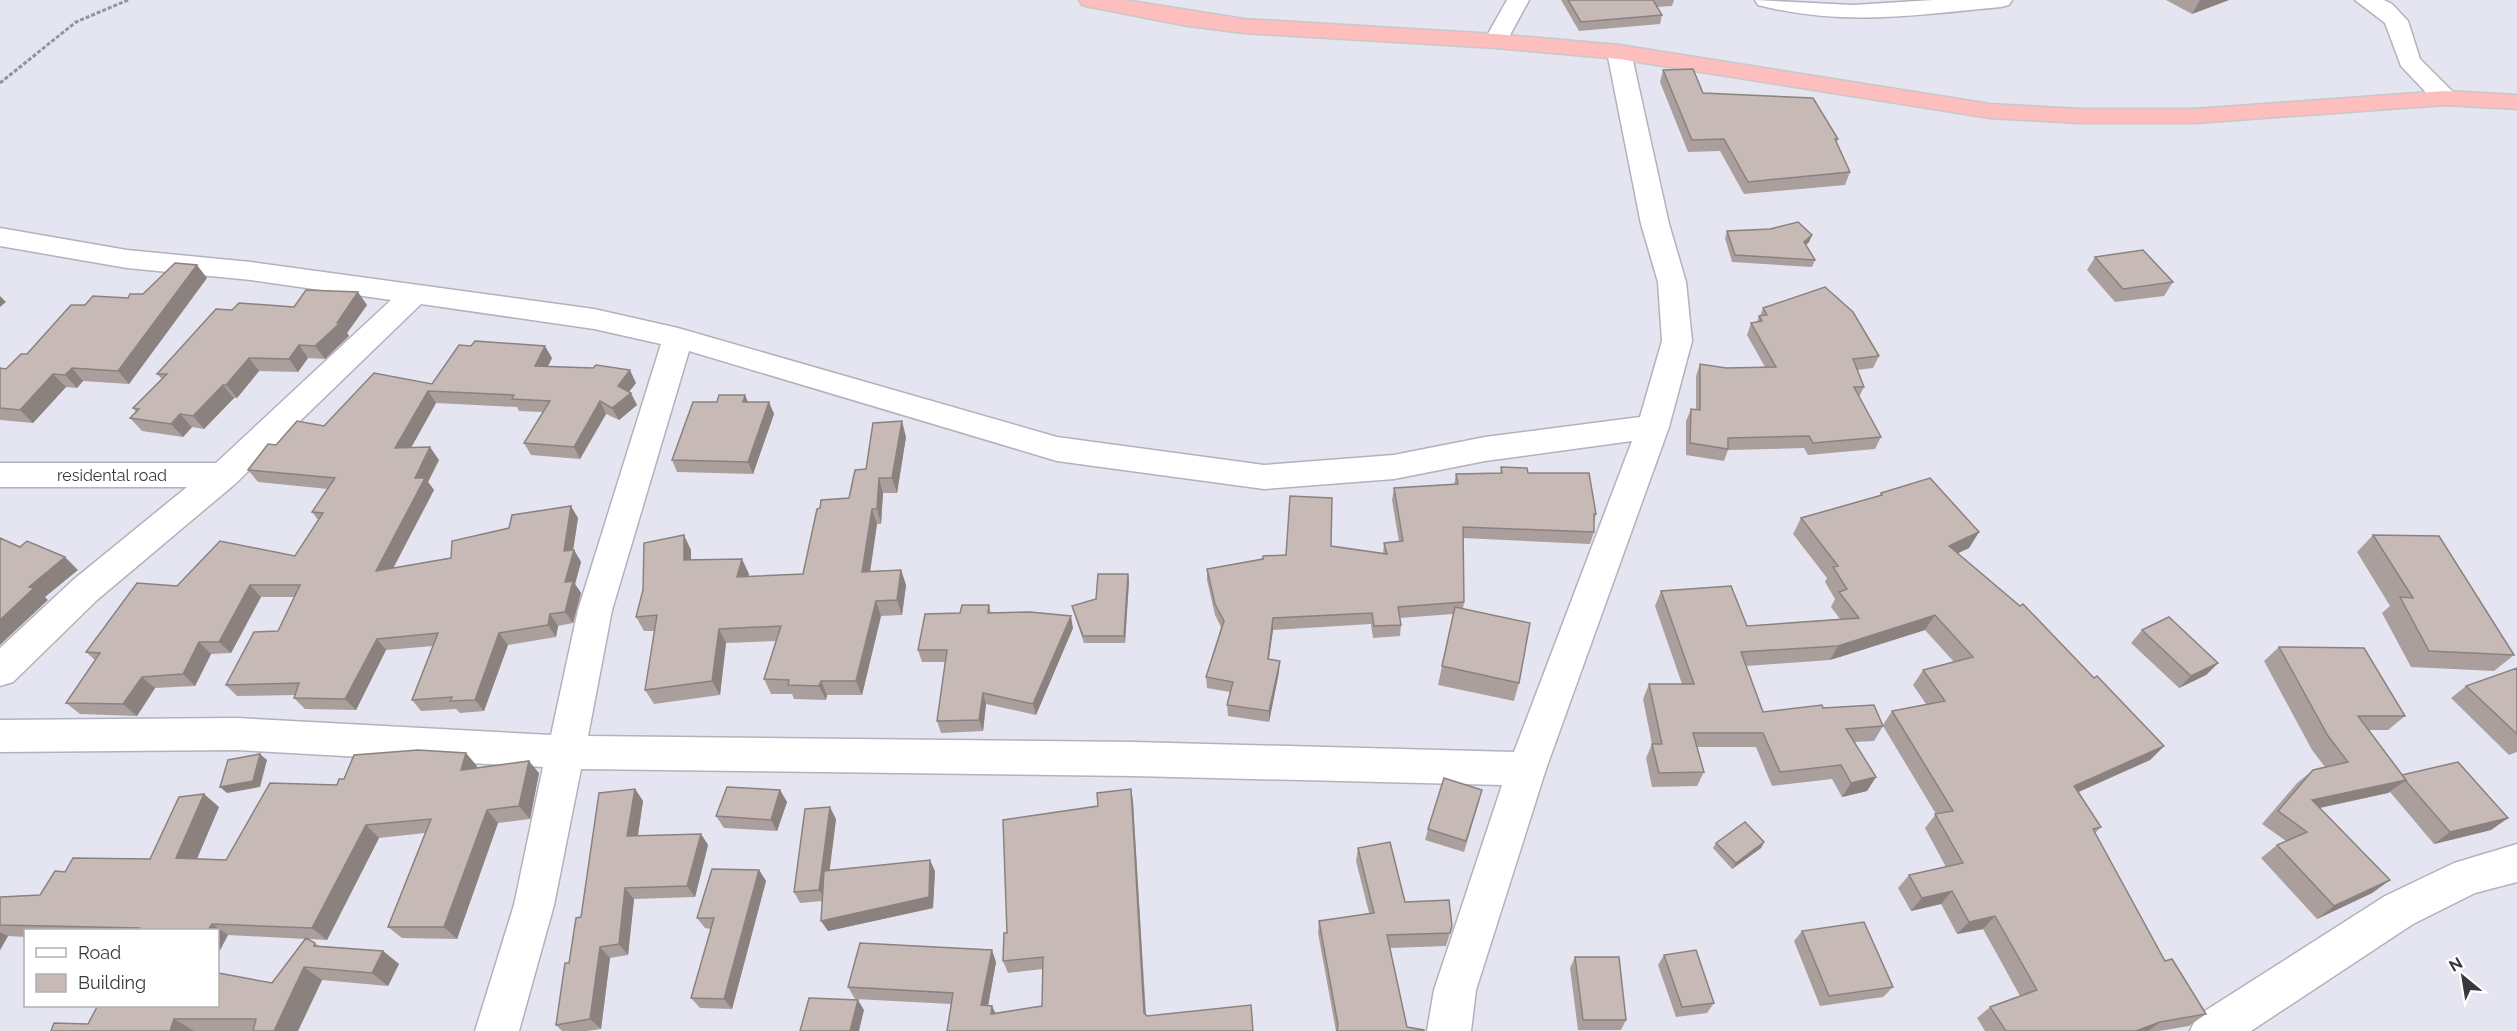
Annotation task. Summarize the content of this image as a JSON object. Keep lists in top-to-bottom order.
{
  "streets": {
    "street": ["residental road"]
  },
  "legend": ["Road", "Building"],
  "north": "top left"
}
